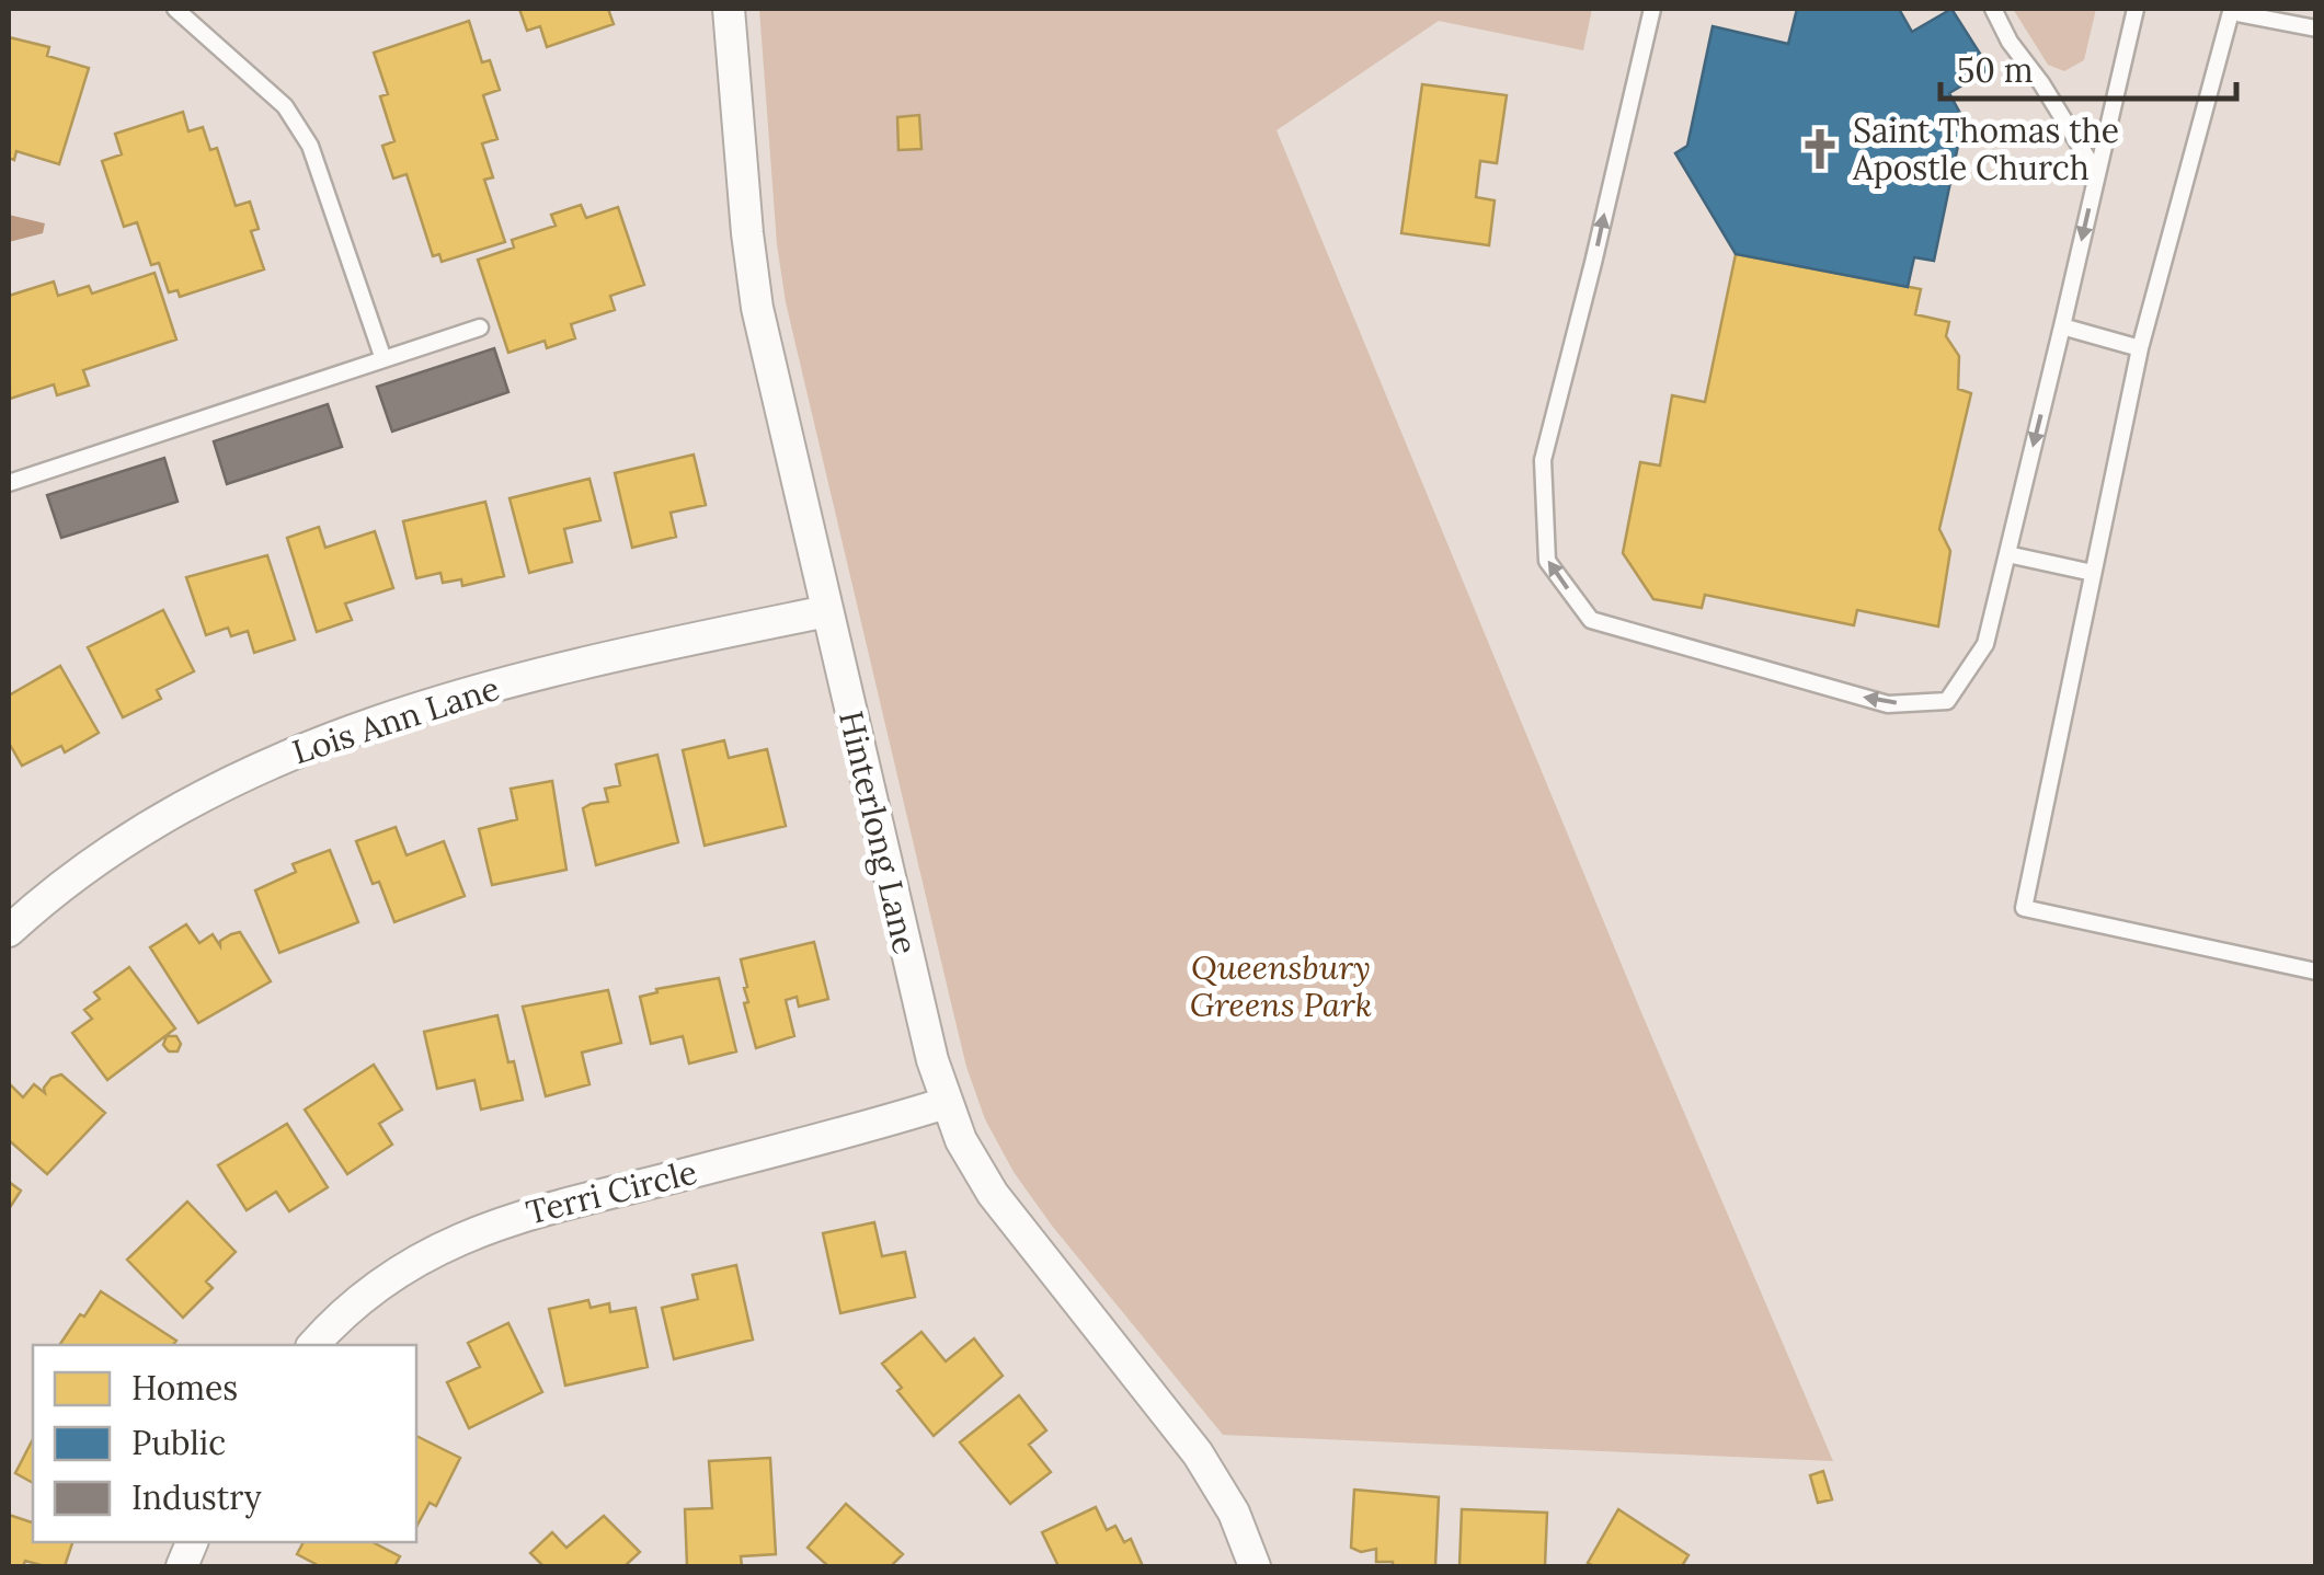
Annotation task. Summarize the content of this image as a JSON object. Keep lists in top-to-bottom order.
{
  "streets": {
    "street": ["Lois Ann Lane", "Hinterlong Lane", "Terri Circle"]
  },
  "crossings": [
    ["Lois Ann Lane", "Hinterlong Lane"],
    ["Hinterlong Lane", "Terri Circle"]
  ],
  "parks": ["Queensbury Greens Park"],
  "places": {
    "church": ["Saint Thomas the Apostle Church"]
  },
  "legend": ["Homes", "Public", "Industry"],
  "scale_bar": "50 m"
}
